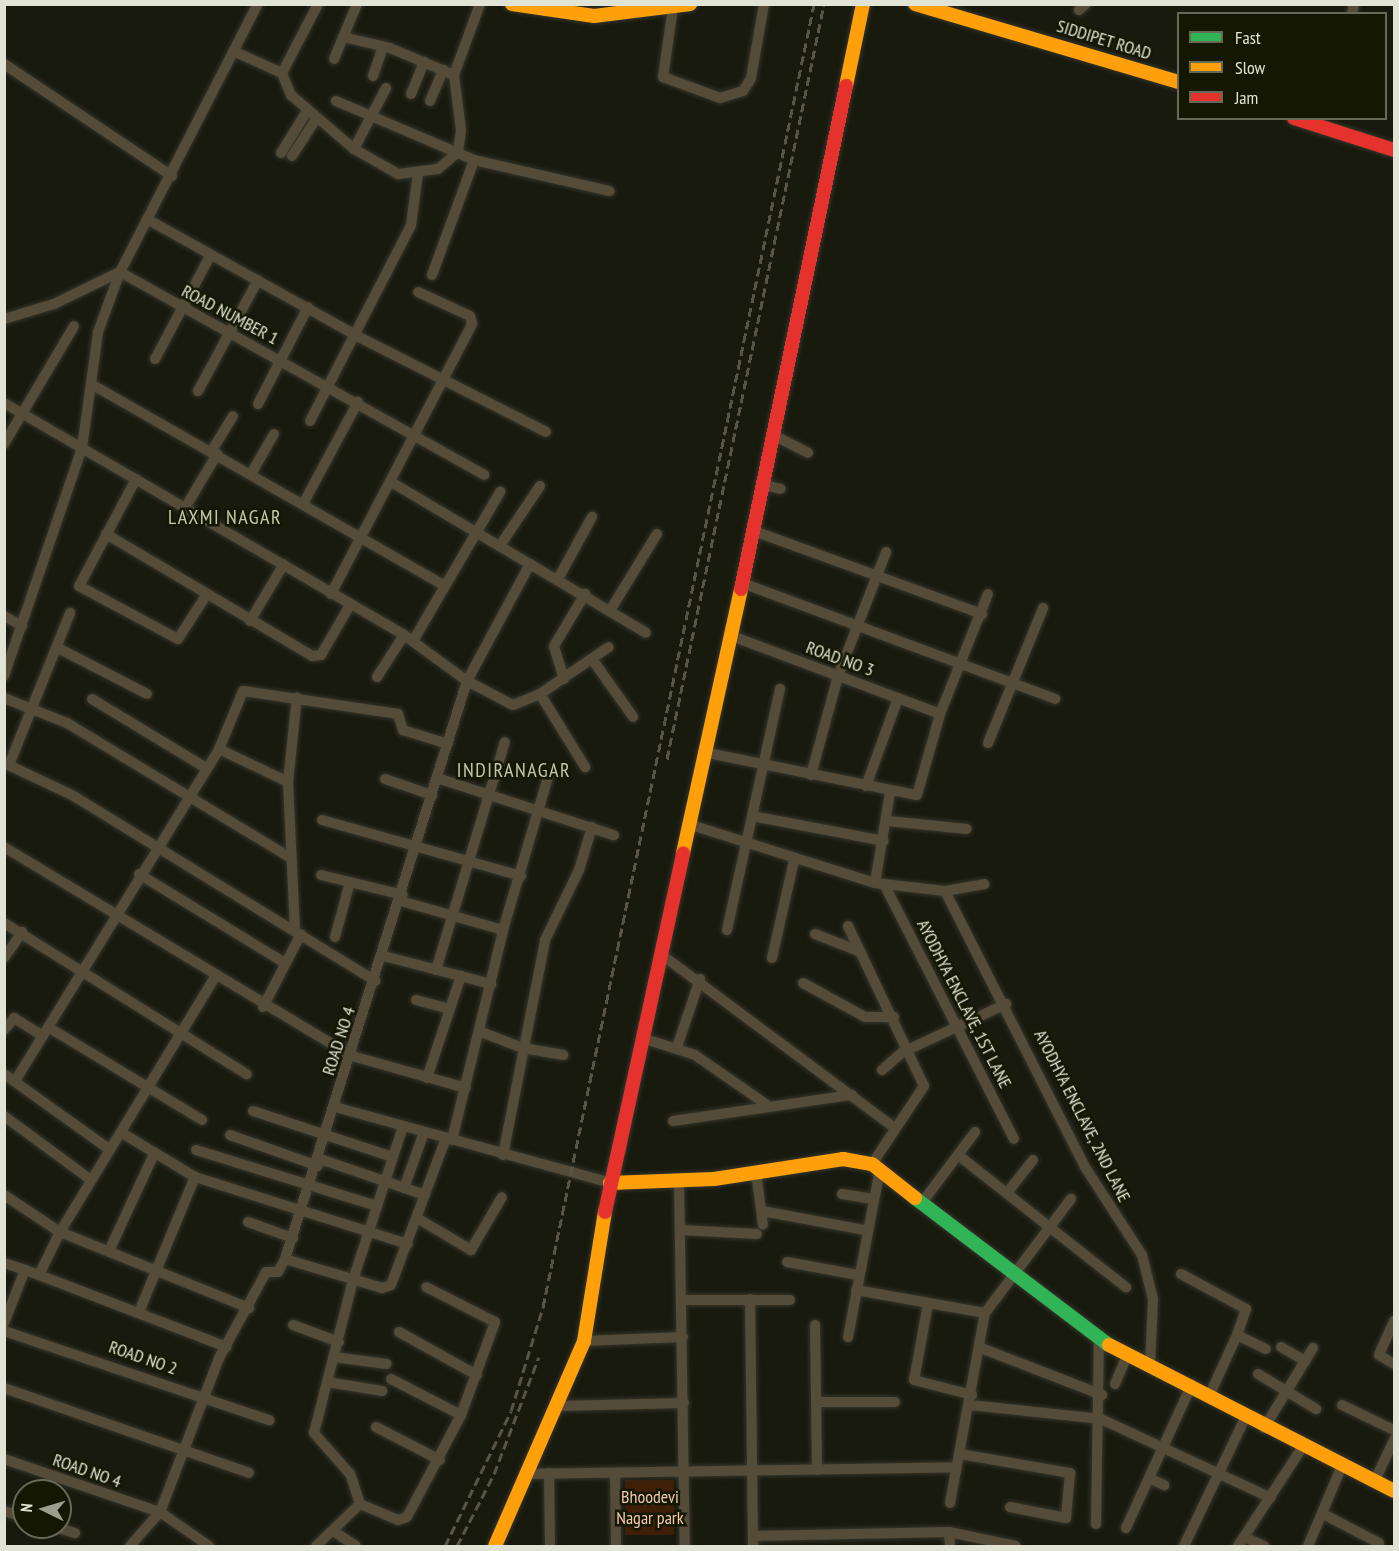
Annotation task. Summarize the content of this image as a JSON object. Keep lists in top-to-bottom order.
{
  "streets": {
    "street": [
      "SIDDIPET ROAD",
      "ROAD NUMBER 1",
      "ROAD NO 3",
      "AYODHYA ENCLAVE, 1ST LANE",
      "ROAD NO 4",
      "AYODHYA ENCLAVE, 2ND LANE",
      "ROAD NO 2"
    ]
  },
  "districts": ["LAXMI NAGAR", "INDIRANAGAR"],
  "parks": ["Bhoodevi Nagar park"],
  "legend": ["Fast", "Slow", "Jam"],
  "north": "left"
}
